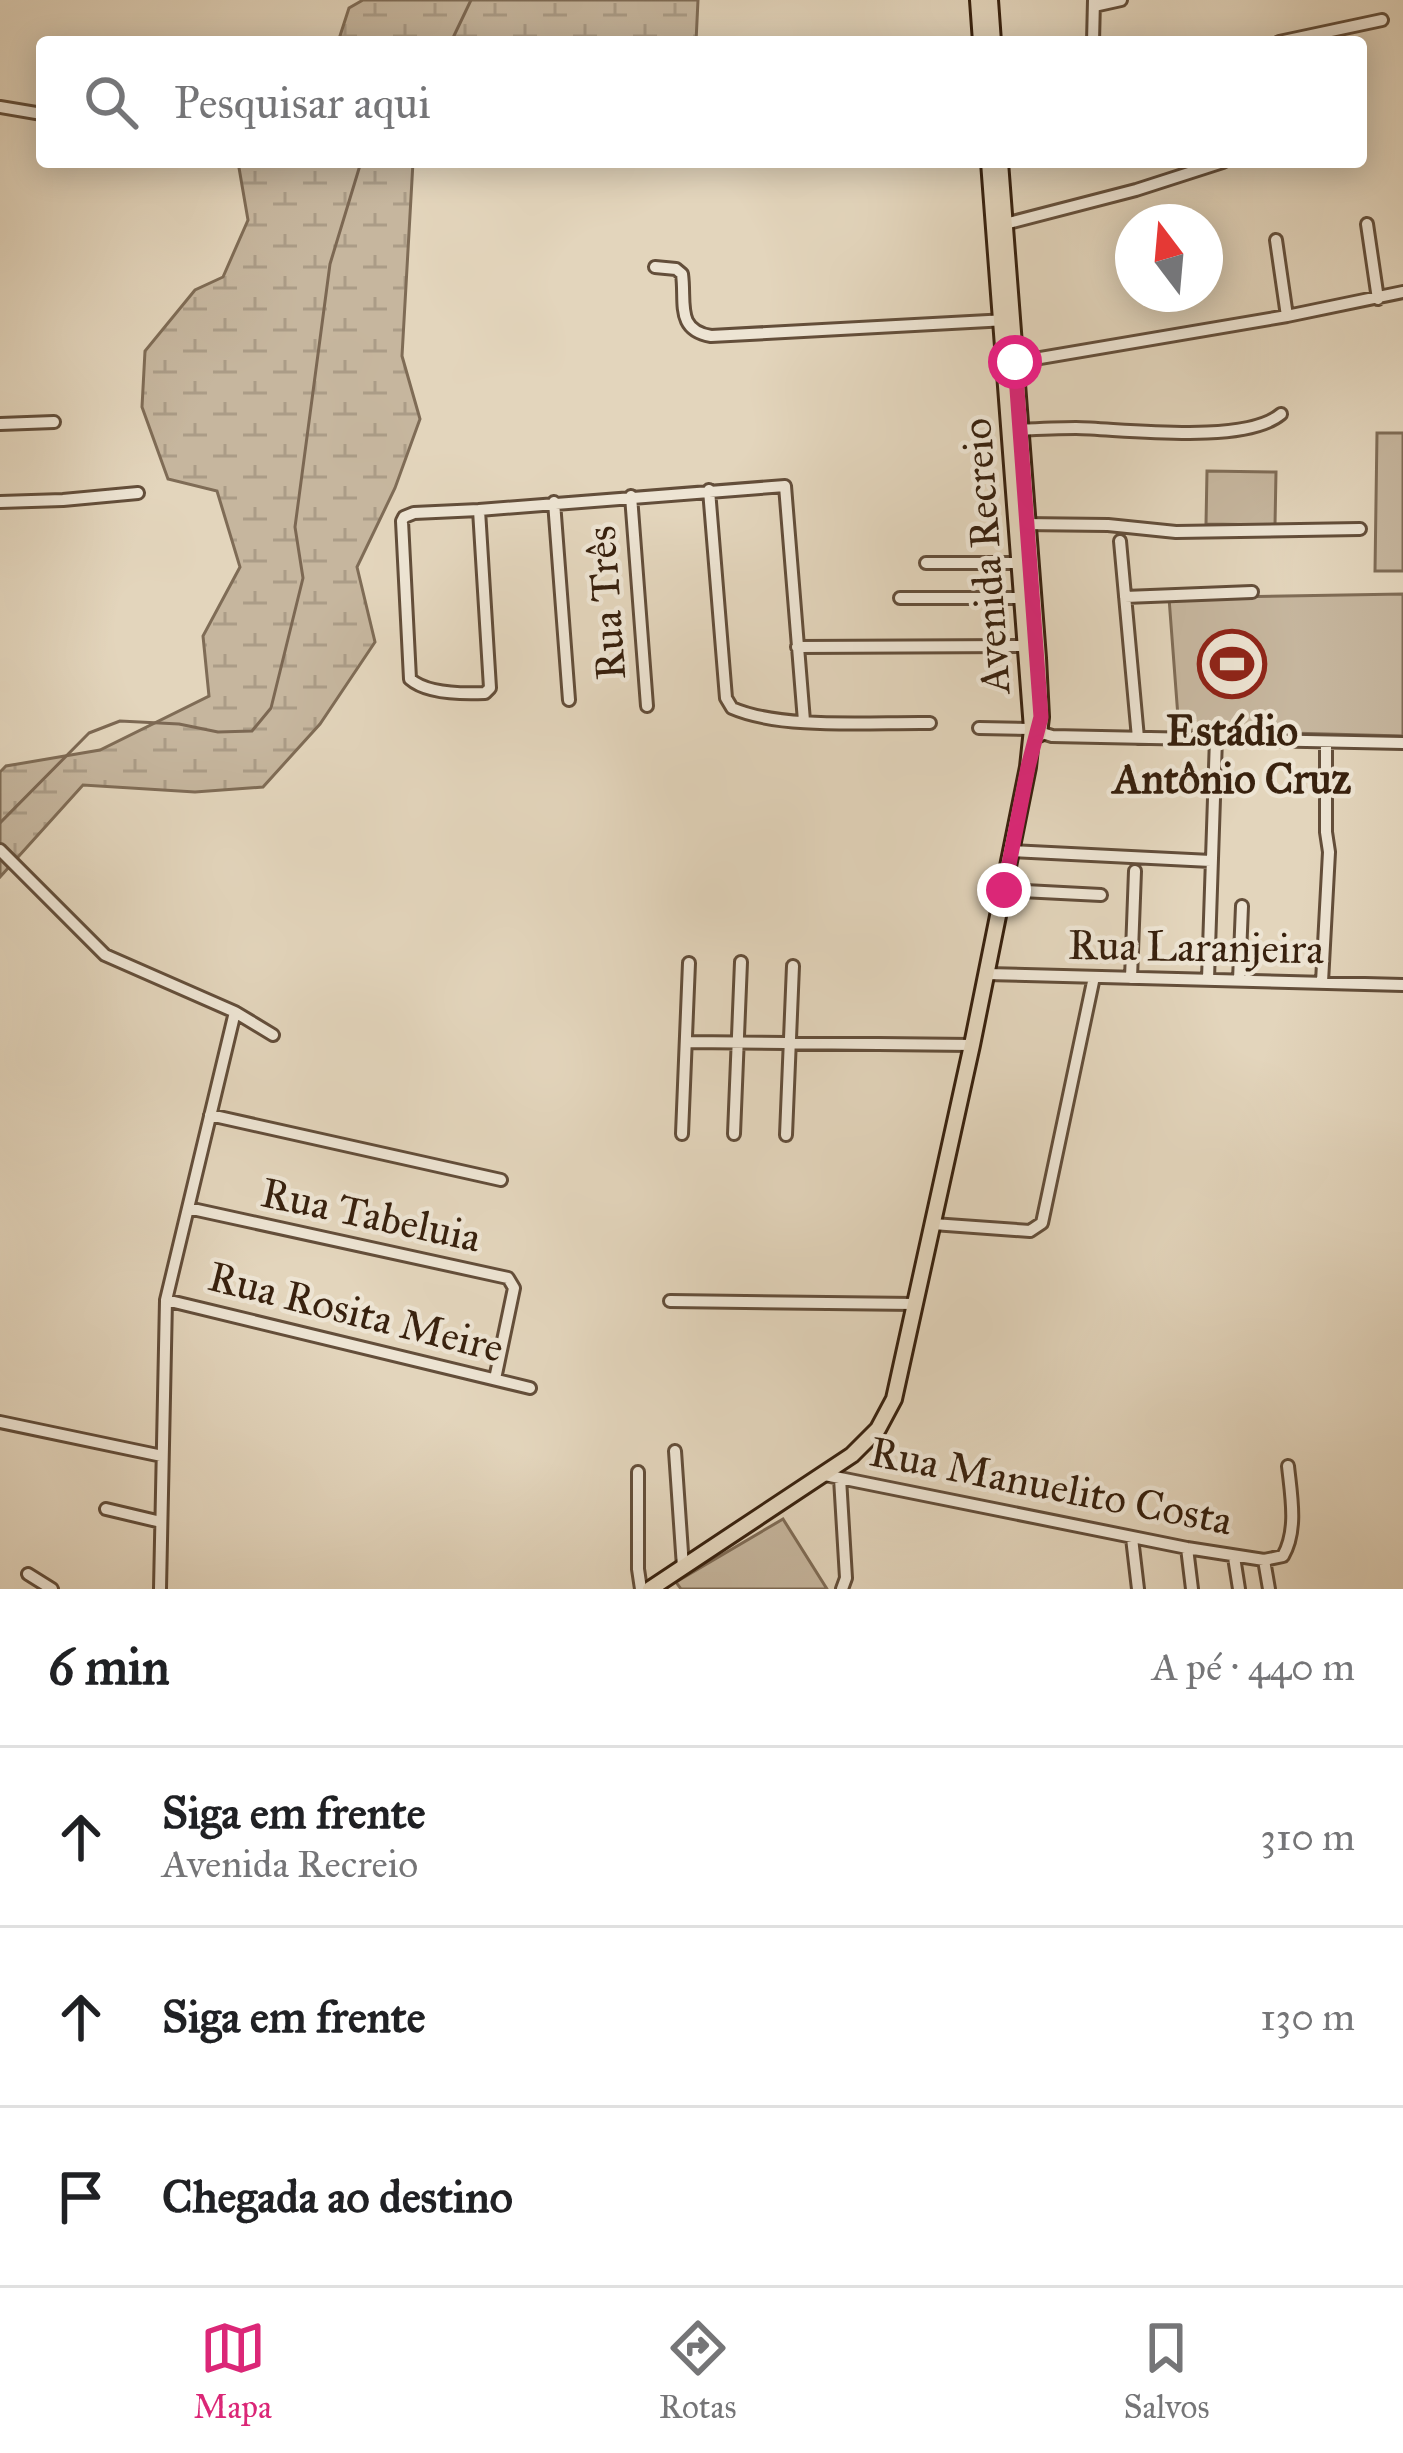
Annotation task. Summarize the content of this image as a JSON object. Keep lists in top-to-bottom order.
{
  "streets": {
    "main road": ["Avenida Recreio"],
    "street": [
      "Rua Três",
      "Rua Laranjeira",
      "Rua Tabeluia",
      "Rua Rosita Meire",
      "Rua Manuelito Costa"
    ]
  },
  "crossings": [
    ["Rua Tabeluia", "Rua Rosita Meire"]
  ],
  "places": {
    "sports": ["Estádio Antônio Cruz"]
  },
  "north": "top",
  "page": {
    "search": "Pesquisar aqui",
    "heading": ["6 min", "A pé · 440 m"],
    "list": [
      ["Siga em frente", "Avenida Recreio", "310 m"],
      ["Siga em frente", "130 m"],
      "Chegada ao destino"
    ],
    "nav": ["Mapa", "Rotas", "Salvos"]
  }
}
